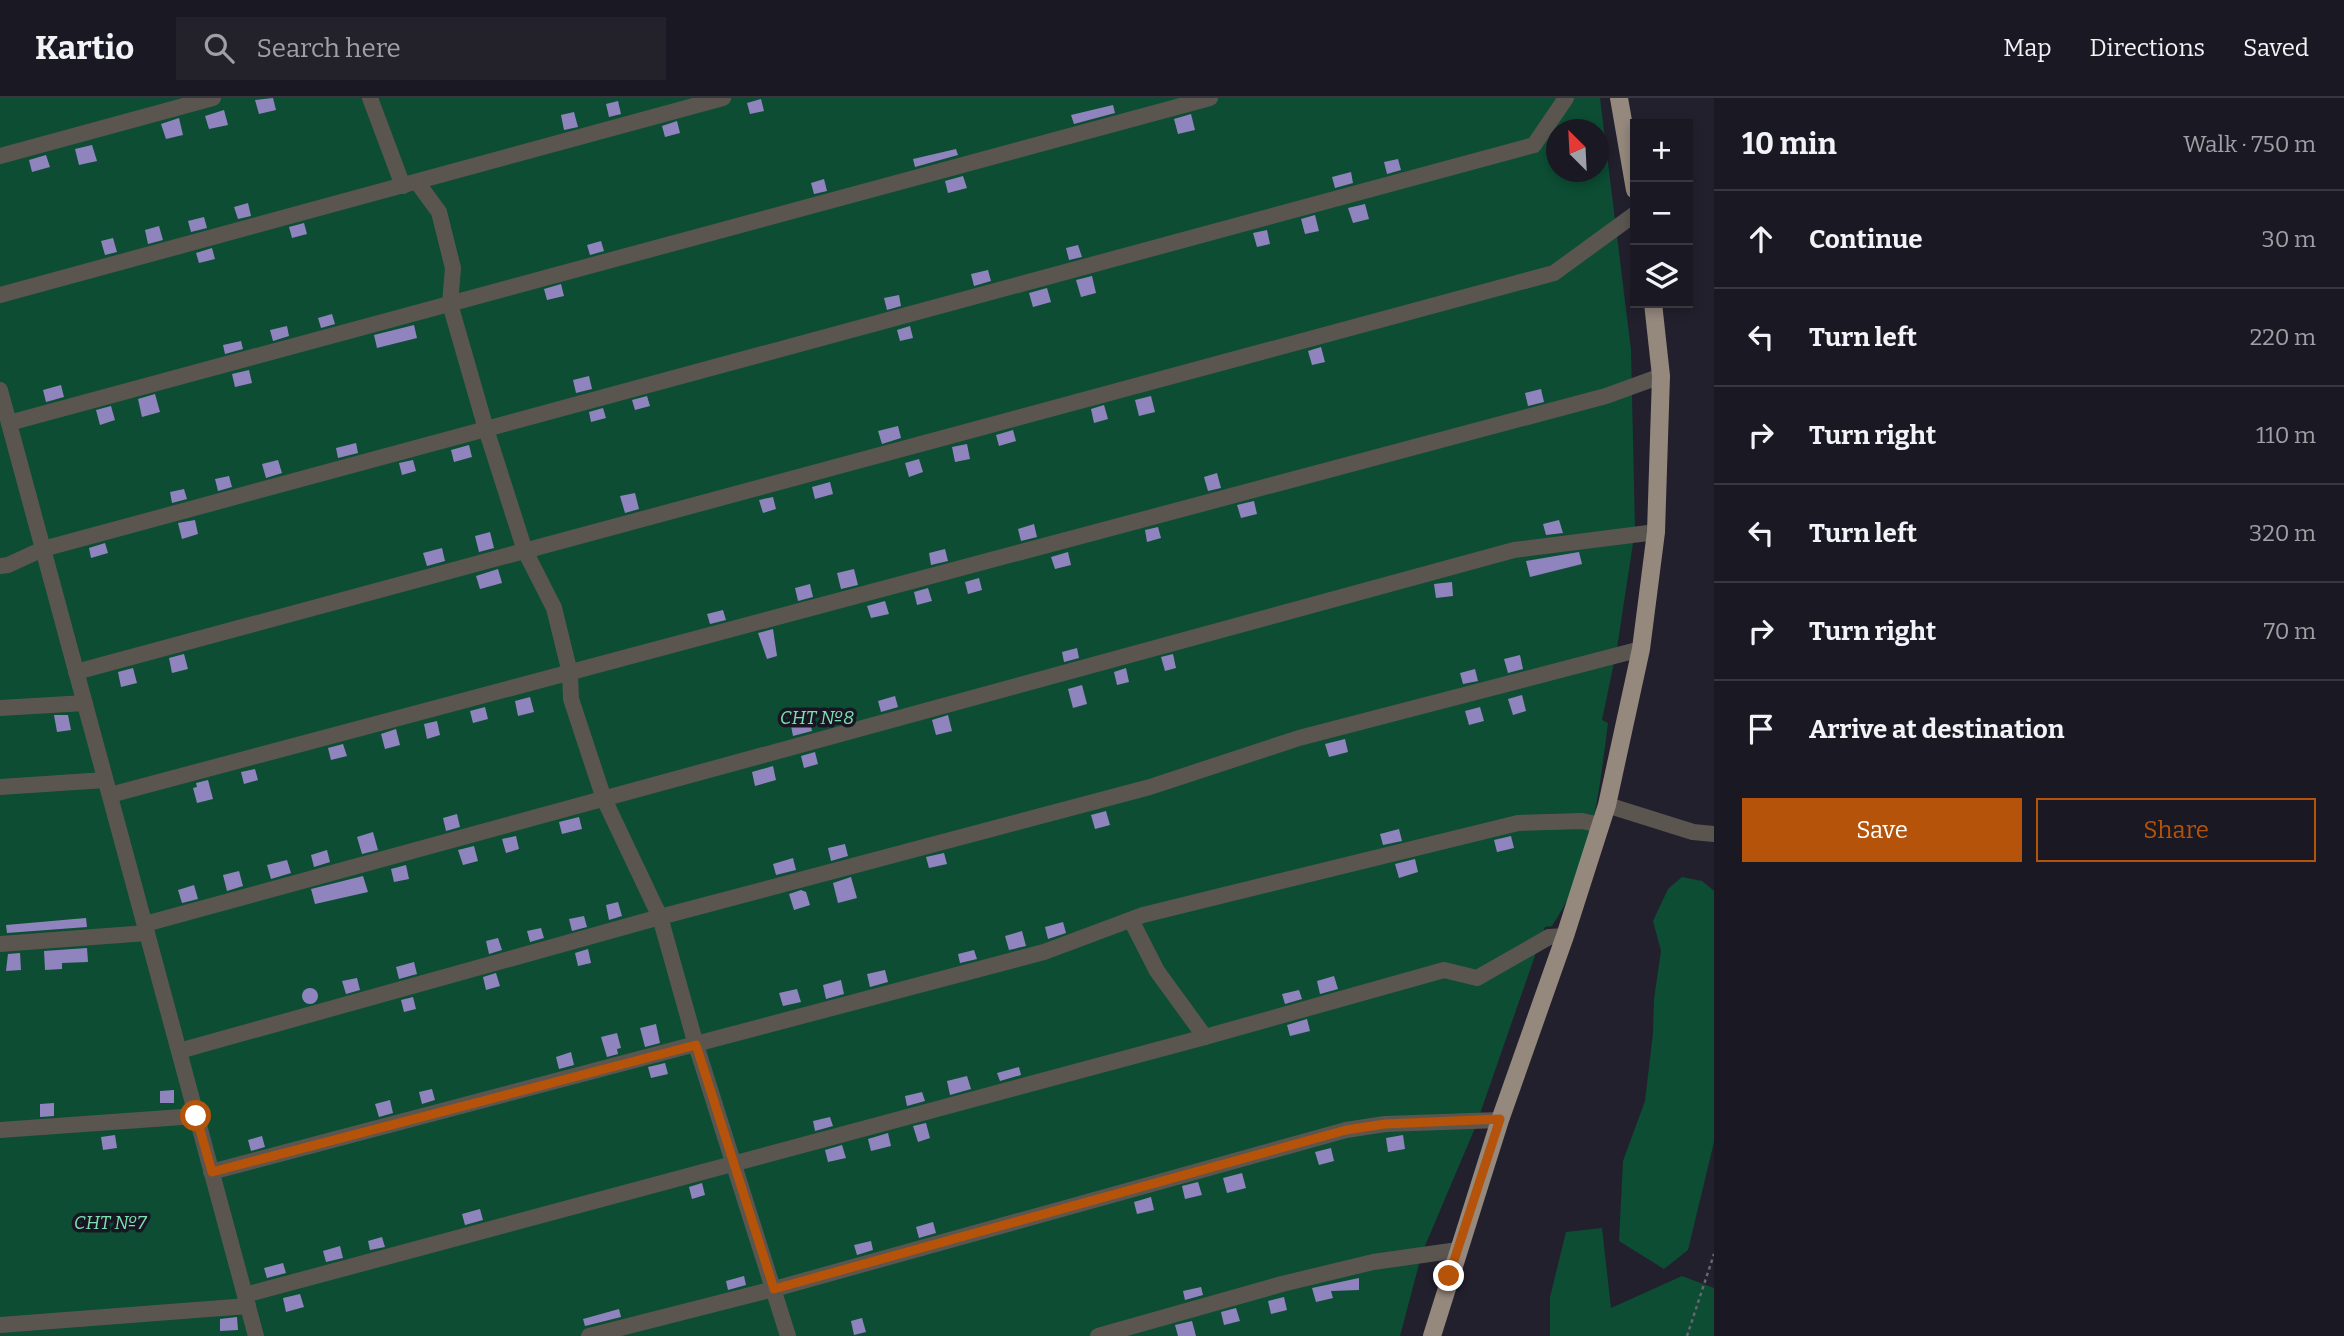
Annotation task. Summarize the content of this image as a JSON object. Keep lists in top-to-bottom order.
{
  "parks": ["СНТ №8", "СНТ №7"],
  "north": "top left",
  "page": {
    "header": "Kartio",
    "search": "Search here",
    "nav": ["Map", "Directions", "Saved"],
    "heading": ["10 min", "Walk · 750 m"],
    "map_buttons": ["+", "−"],
    "list": [
      ["Continue", "30 m"],
      ["Turn left", "220 m"],
      ["Turn right", "110 m"],
      ["Turn left", "320 m"],
      ["Turn right", "70 m"],
      "Arrive at destination"
    ],
    "buttons": ["Save", "Share"]
  }
}
